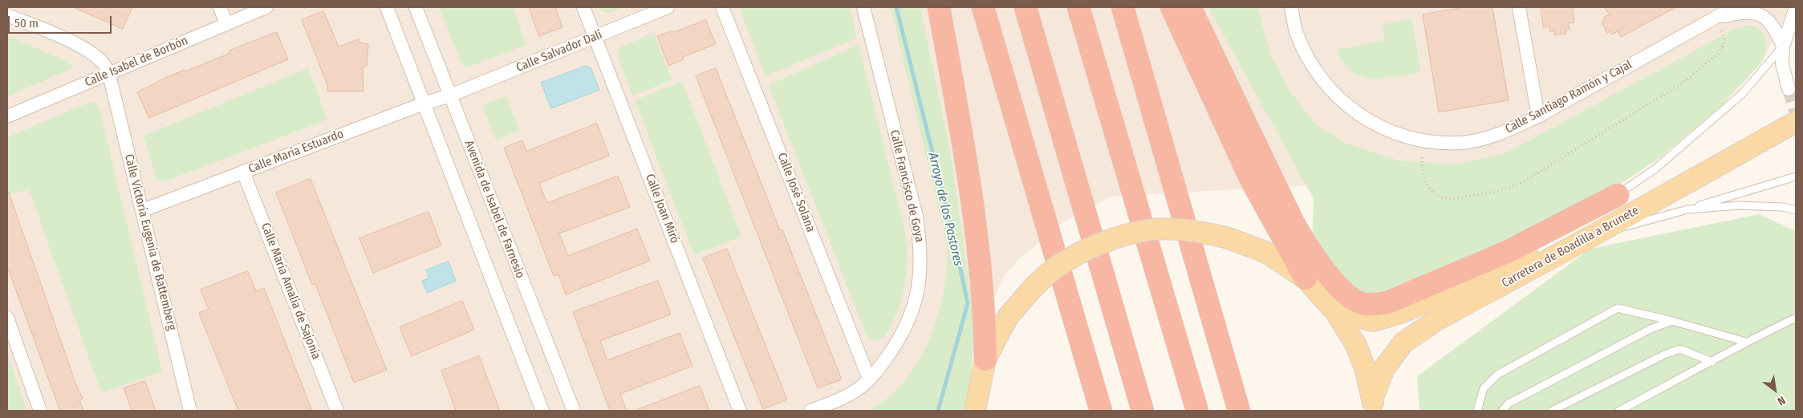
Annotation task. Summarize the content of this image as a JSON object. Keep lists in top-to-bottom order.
{
  "streets": {
    "main road": ["Carretera de Boadilla a Brunete"],
    "street": [
      "Calle Salvador Dalí",
      "Calle Isabel de Borbón",
      "Calle Santiago Ramón y Cajal",
      "Calle María Estuardo",
      "Calle Francisco de Goya",
      "Calle José Solana",
      "Calle Joan Miró",
      "Avenida de Isabel de Farnesio",
      "Calle Victoria Eugenia de Battemberg",
      "Calle María Amalia de Sajonia"
    ]
  },
  "crossings": [
    ["Calle Salvador Dalí", "Calle María Estuardo"],
    ["Calle Salvador Dalí", "Calle Joan Miró"],
    ["Calle Salvador Dalí", "Avenida de Isabel de Farnesio"],
    ["Calle Isabel de Borbón", "Calle Victoria Eugenia de Battemberg"],
    ["Calle María Estuardo", "Avenida de Isabel de Farnesio"],
    ["Calle María Estuardo", "Calle Victoria Eugenia de Battemberg"],
    ["Calle María Estuardo", "Calle María Amalia de Sajonia"],
    ["Calle Francisco de Goya", "Calle José Solana"]
  ],
  "water": ["Arroyo de los Pastores"],
  "scale_bar": "50 m",
  "north": "bottom right"
}
